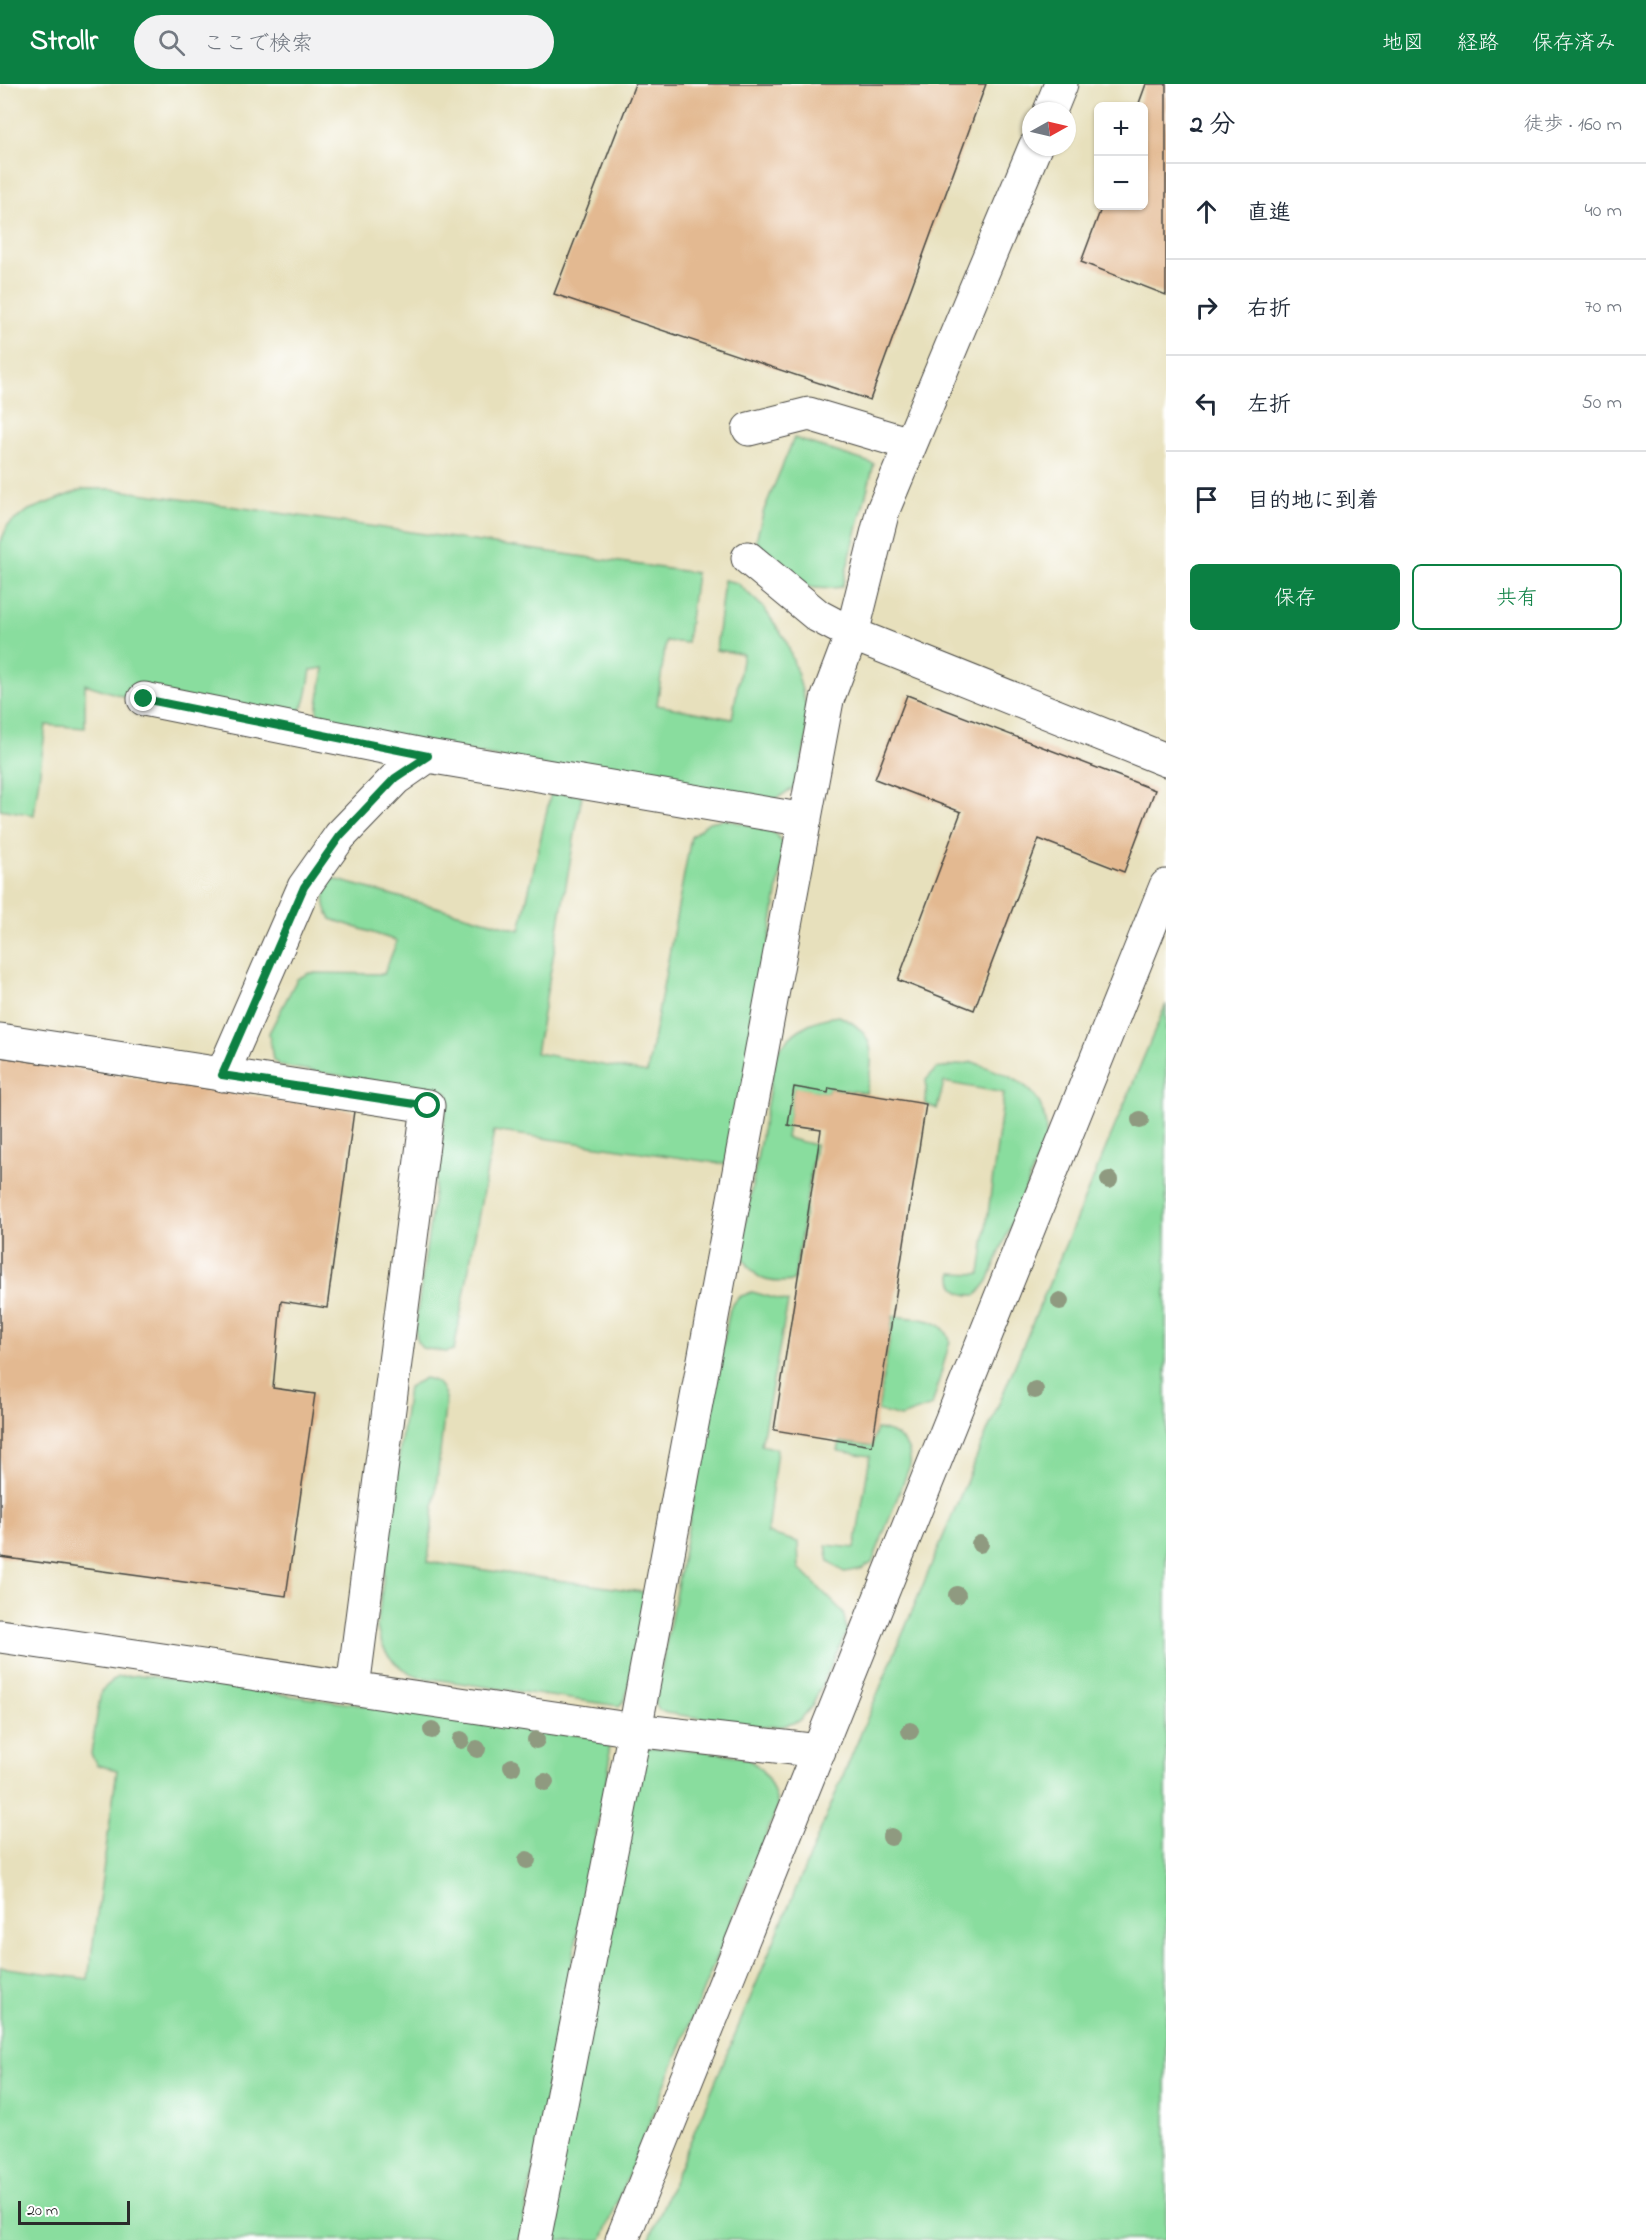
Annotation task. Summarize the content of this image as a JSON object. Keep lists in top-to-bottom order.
{
  "scale_bar": "20 m",
  "north": "right",
  "page": {
    "header": "Strollr",
    "search": "ここで検索",
    "nav": ["地図", "経路", "保存済み"],
    "heading": ["2 分", "徒歩 · 160 m"],
    "map_buttons": ["+", "−"],
    "list": [
      ["直進", "40 m"],
      ["右折", "70 m"],
      ["左折", "50 m"],
      "目的地に到着"
    ],
    "buttons": ["保存", "共有"],
    "scale": "20 m"
  }
}
